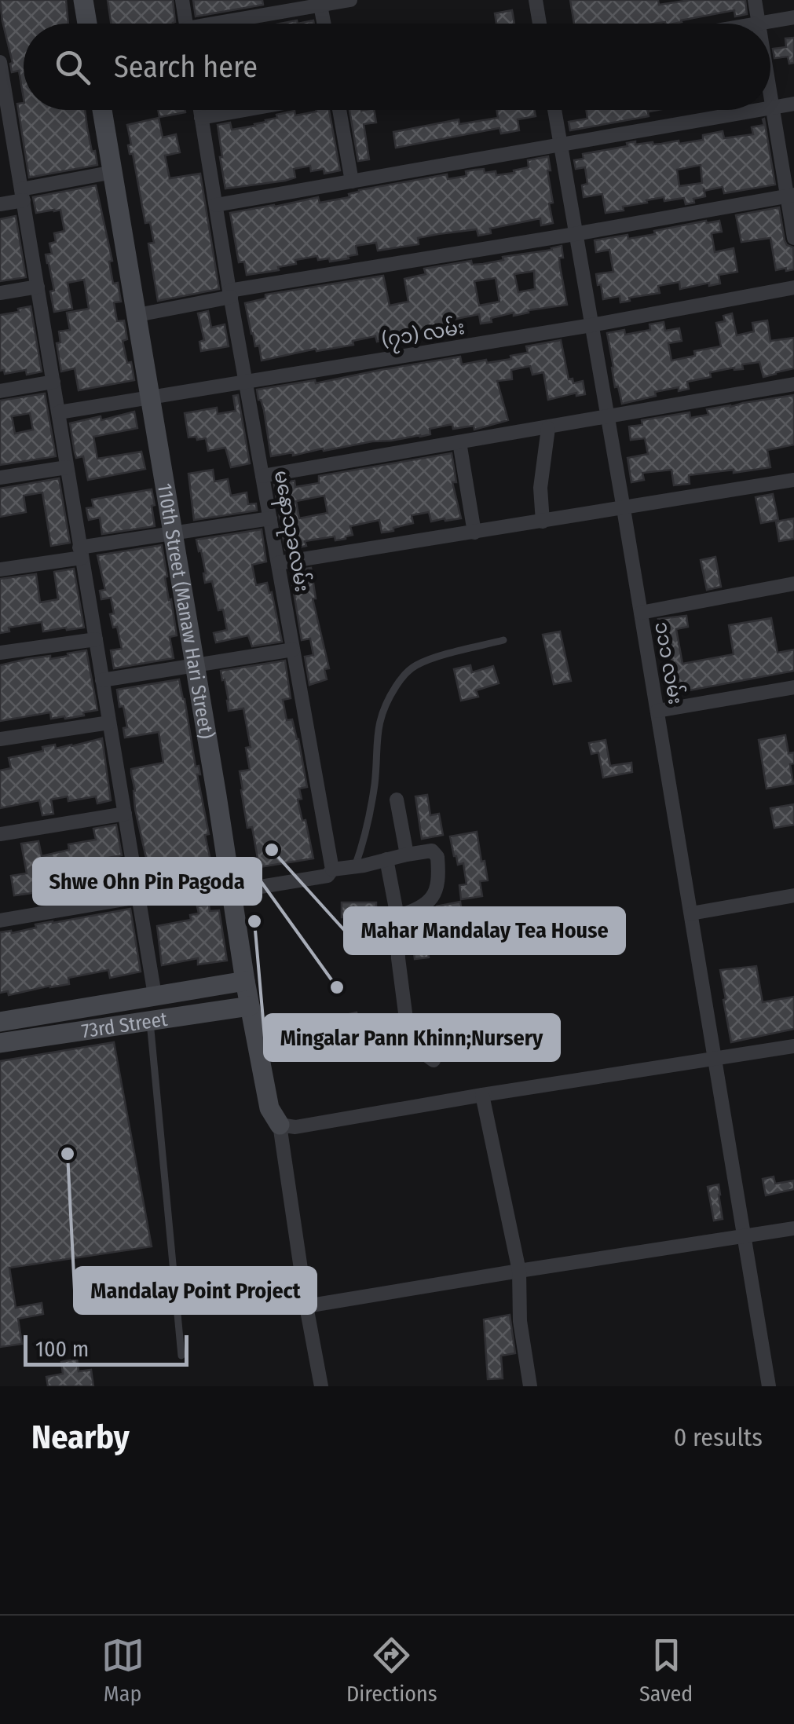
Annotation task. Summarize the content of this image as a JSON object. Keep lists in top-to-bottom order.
{
  "streets": {
    "main road": ["110th Street (Manaw Hari Street)", "73rd Street"],
    "street": ["(၇၁) လမ်း", "မနောသုခလမ်း", "၁၁၁ လမ်း"]
  },
  "crossings": [
    ["(၇၁) လမ်း", "မနောသုခလမ်း"],
    ["(၇၁) လမ်း", "110th Street (Manaw Hari Street)"],
    ["(၇၁) လမ်း", "၁၁၁ လမ်း"],
    ["110th Street (Manaw Hari Street)", "73rd Street"]
  ],
  "places": [
    "Mahar Mandalay Tea House",
    "Mingalar Pann Khinn;Nursery",
    "Shwe Ohn Pin Pagoda",
    "Mandalay Point Project"
  ],
  "scale_bar": "100 m",
  "page": {
    "search": "Search here",
    "scale": "100 m",
    "heading": ["Nearby", "0 results"],
    "nav": ["Map", "Directions", "Saved"]
  }
}
